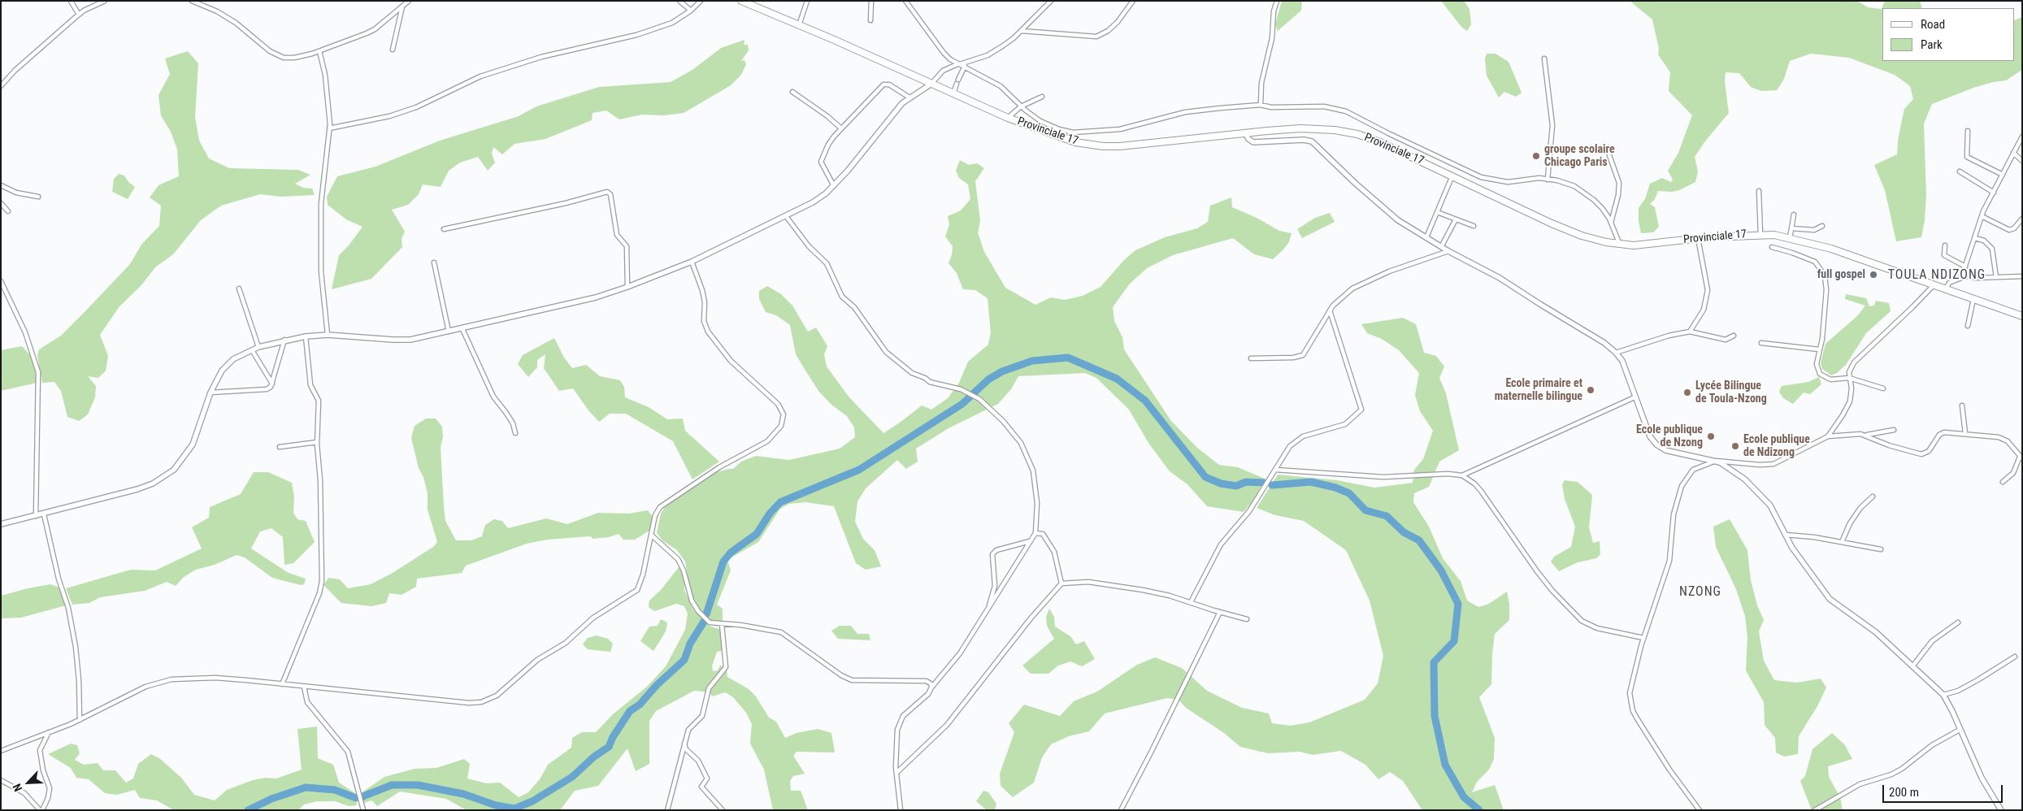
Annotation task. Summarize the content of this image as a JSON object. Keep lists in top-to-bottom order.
{
  "streets": {
    "main road": ["Provinciale 17"]
  },
  "districts": ["TOULA NDIZONG", "NZONG"],
  "places": [
    "groupe scolaire Chicago Paris",
    "full gospel",
    "Ecole primaire et maternelle bilingue",
    "Lycée Bilingue de Toula-Nzong",
    "Ecole publique de Nzong",
    "Ecole publique de Ndizong"
  ],
  "legend": ["Road", "Park"],
  "scale_bar": "200 m",
  "north": "bottom left"
}
